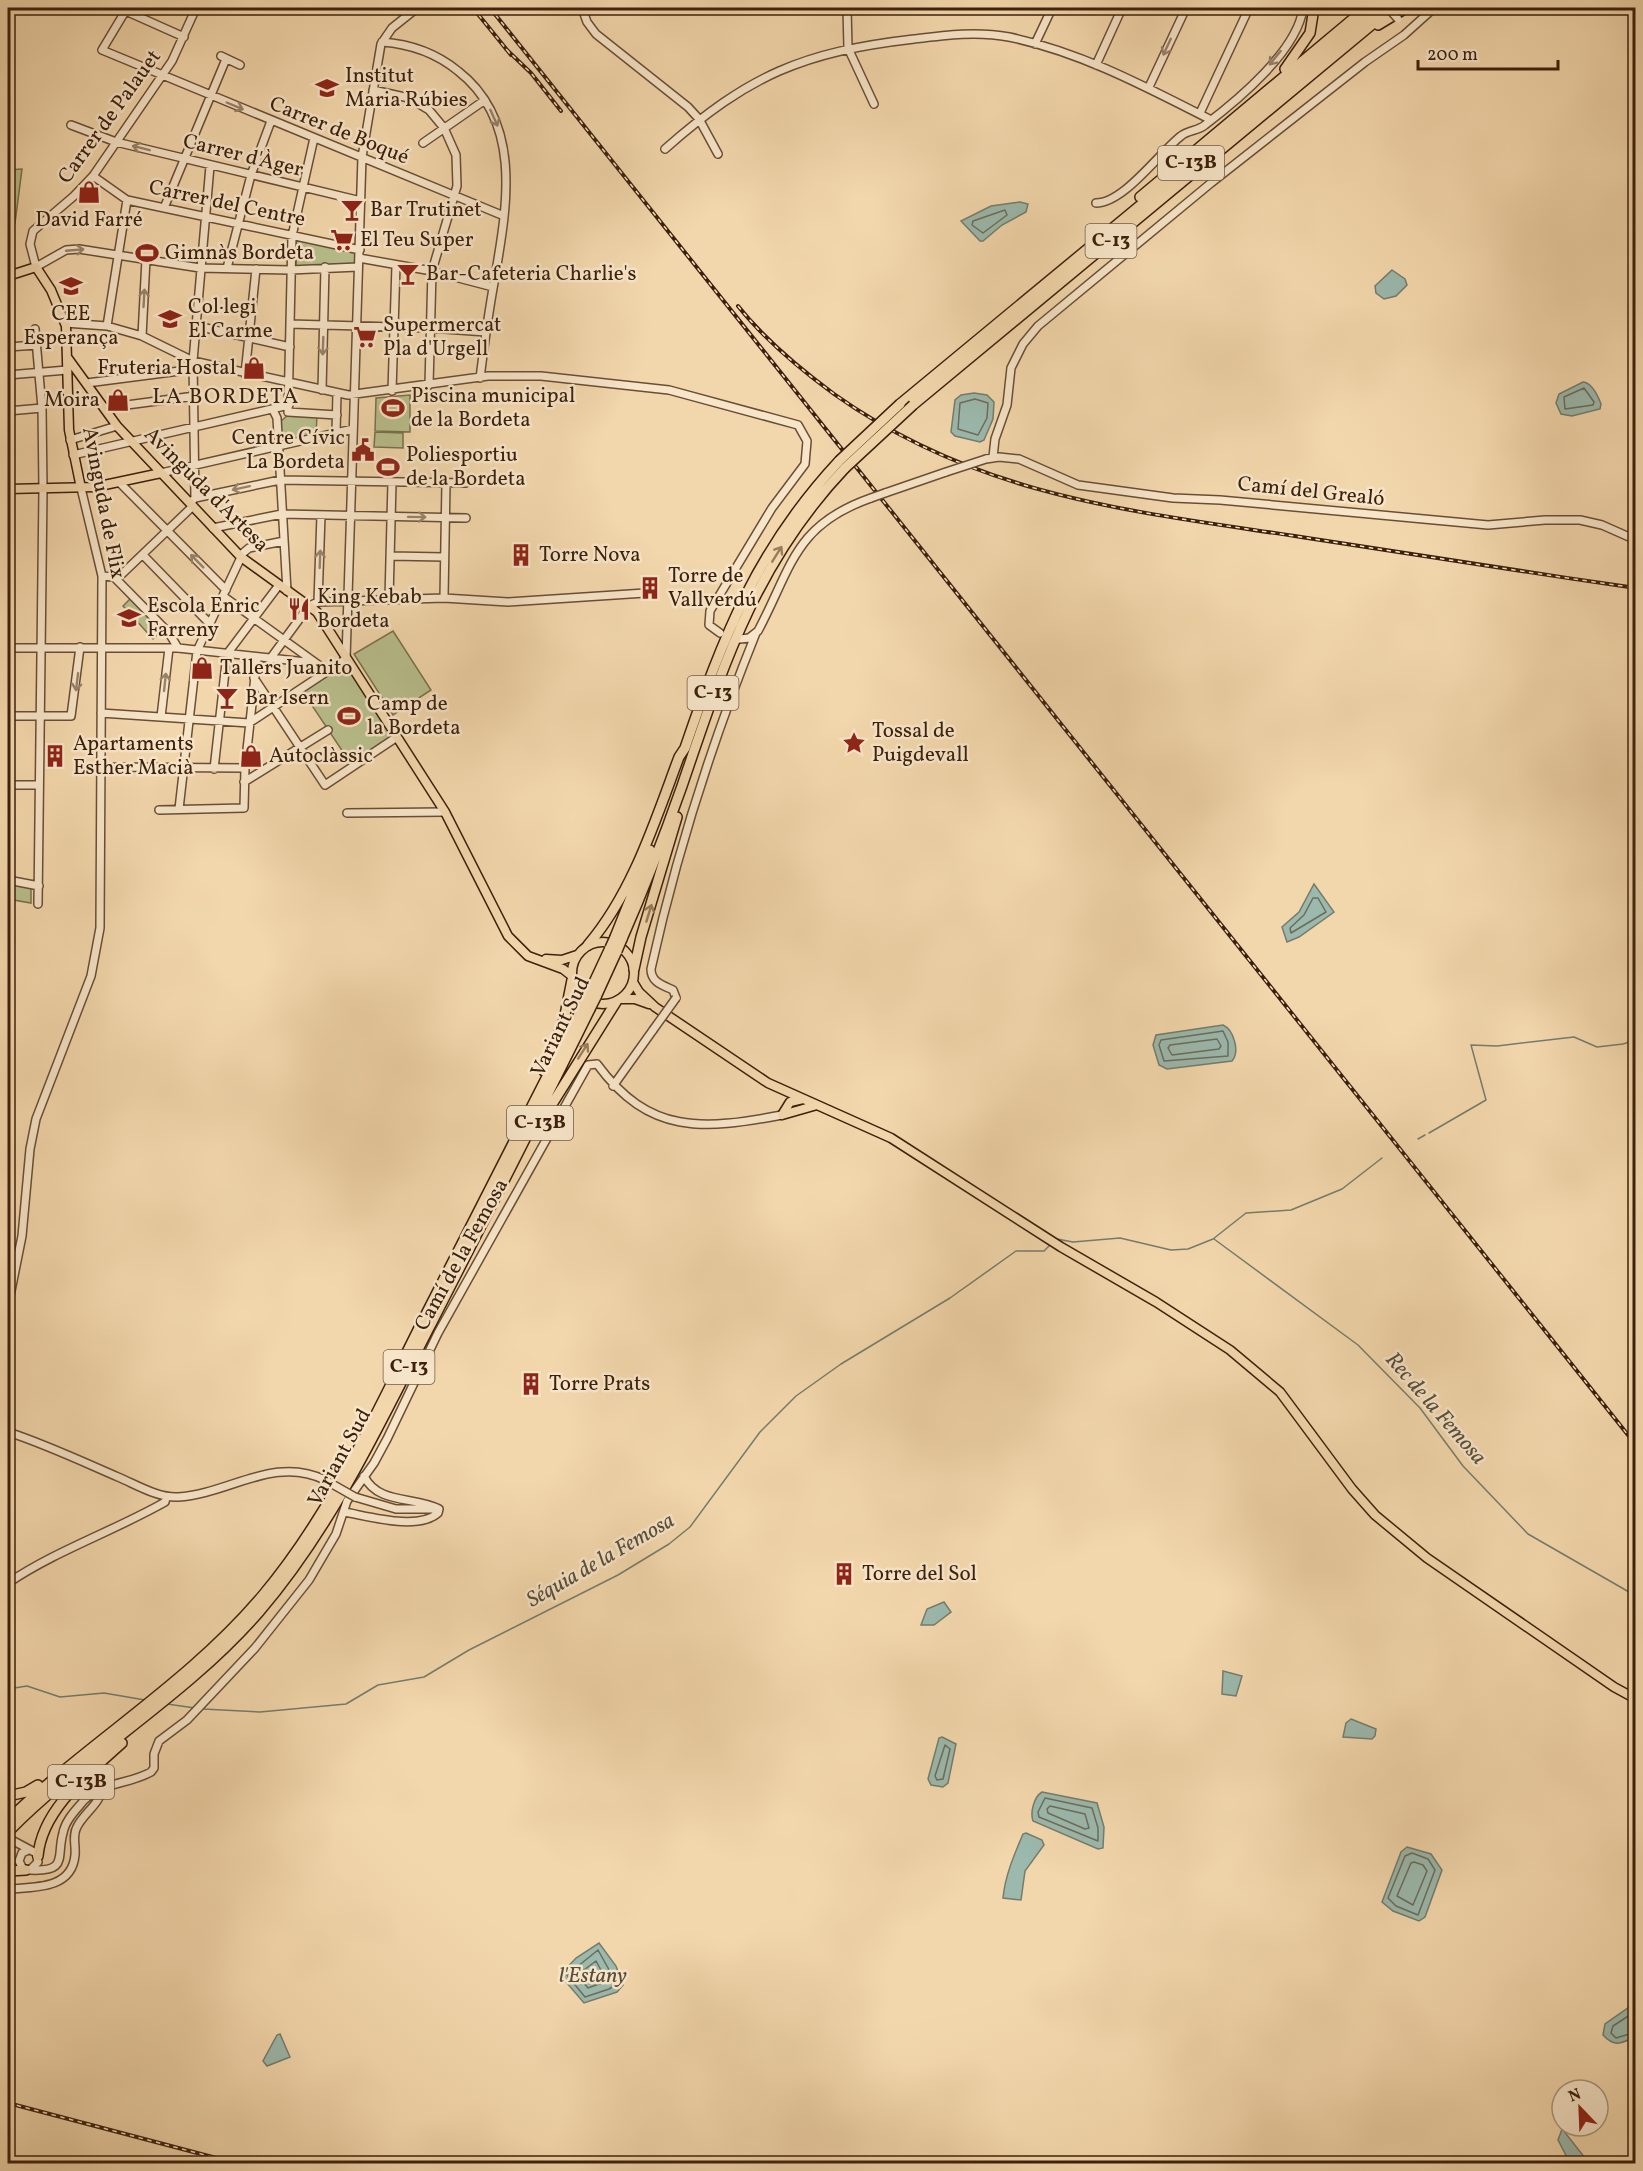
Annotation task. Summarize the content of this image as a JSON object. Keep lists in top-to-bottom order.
{
  "streets": {
    "highway": ["C-13B", "C-13", "Variant Sud"],
    "main road": ["Avinguda d'Artesa", "Avinguda de Flix"],
    "street": [
      "Carrer de Palauet",
      "Carrer de Boqué",
      "Carrer d'Àger",
      "Carrer del Centre",
      "Camí del Grealó",
      "Camí de la Femosa"
    ]
  },
  "crossings": [
    ["Carrer de Palauet", "Carrer de Boqué"],
    ["Carrer de Palauet", "Carrer d'Àger"],
    ["Carrer de Palauet", "Carrer del Centre"],
    ["Carrer de Palauet", "Avinguda de Flix"],
    ["C-13B", "C-13"],
    ["C-13B", "Variant Sud"],
    ["C-13", "Variant Sud"],
    ["Avinguda d'Artesa", "Avinguda de Flix"]
  ],
  "districts": ["LA BORDETA"],
  "water": ["Rec de la Femosa", "Séquia de la Femosa", "l'Estany"],
  "places": {
    "school or university": [
      "Institut Maria Rúbies",
      "CEE Esperança",
      "Col·legi El Carme",
      "Escola Enric Farreny"
    ],
    "shop": [
      "David Farré",
      "Fruteria Hostal",
      "Moira",
      "Tallers Juanito",
      "Autoclàssic"
    ],
    "bar": ["Bar Trutinet", "Bar-Cafeteria Charlie's", "Bar Isern"],
    "supermarket": ["El Teu Super", "Supermercat Pla d'Urgell"],
    "sports": [
      "Gimnàs Bordeta",
      "Piscina municipal de la Bordeta",
      "Poliesportiu de la Bordeta",
      "Camp de la Bordeta"
    ],
    "public building": ["Centre Cívic La Bordeta"],
    "building": [
      "Torre Nova",
      "Torre de Vallverdú",
      "Apartaments Esther Macià",
      "Torre Prats",
      "Torre del Sol"
    ],
    "restaurant": ["King Kebab Bordeta"],
    "place": ["Tossal de Puigdevall"]
  },
  "scale_bar": "200 m",
  "north": "top left"
}
